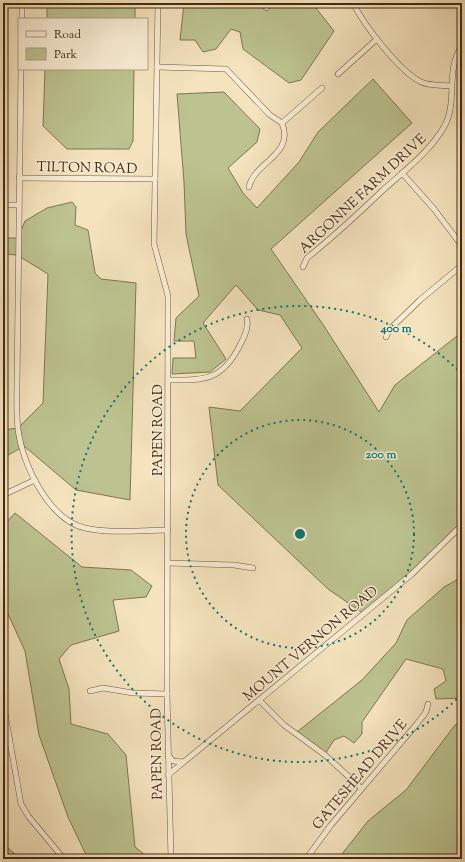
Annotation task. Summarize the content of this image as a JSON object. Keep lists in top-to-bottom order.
{
  "streets": {
    "street": [
      "TILTON ROAD",
      "ARGONNE FARM DRIVE",
      "PAPEN ROAD",
      "MOUNT VERNON ROAD",
      "GATESHEAD DRIVE"
    ]
  },
  "crossings": [
    ["TILTON ROAD", "PAPEN ROAD"],
    ["PAPEN ROAD", "MOUNT VERNON ROAD"]
  ],
  "legend": ["Road", "Park"],
  "rings": ["400 m", "200 m"]
}
